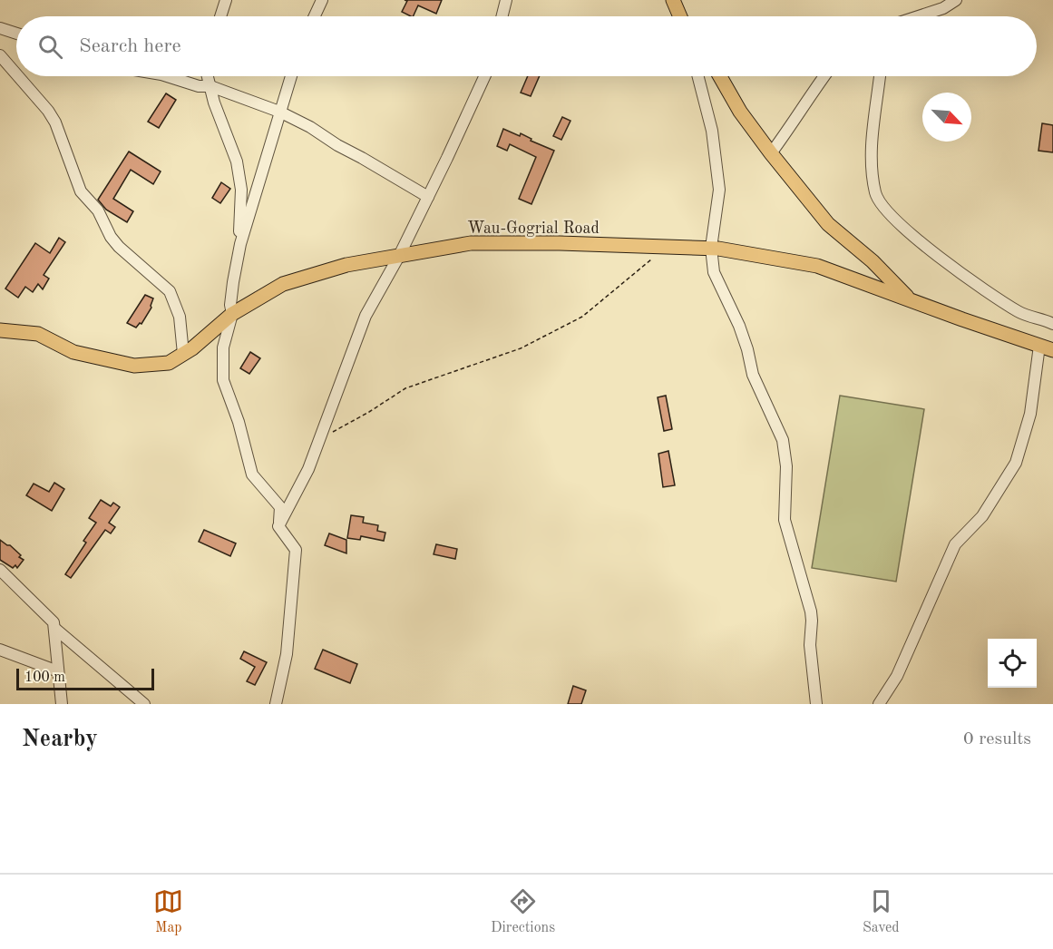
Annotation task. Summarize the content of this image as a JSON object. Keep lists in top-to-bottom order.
{
  "streets": {
    "main road": ["Wau-Gogrial Road"]
  },
  "scale_bar": "100 m",
  "north": "bottom right",
  "page": {
    "search": "Search here",
    "scale": "100 m",
    "heading": ["Nearby", "0 results"],
    "nav": ["Map", "Directions", "Saved"]
  }
}
